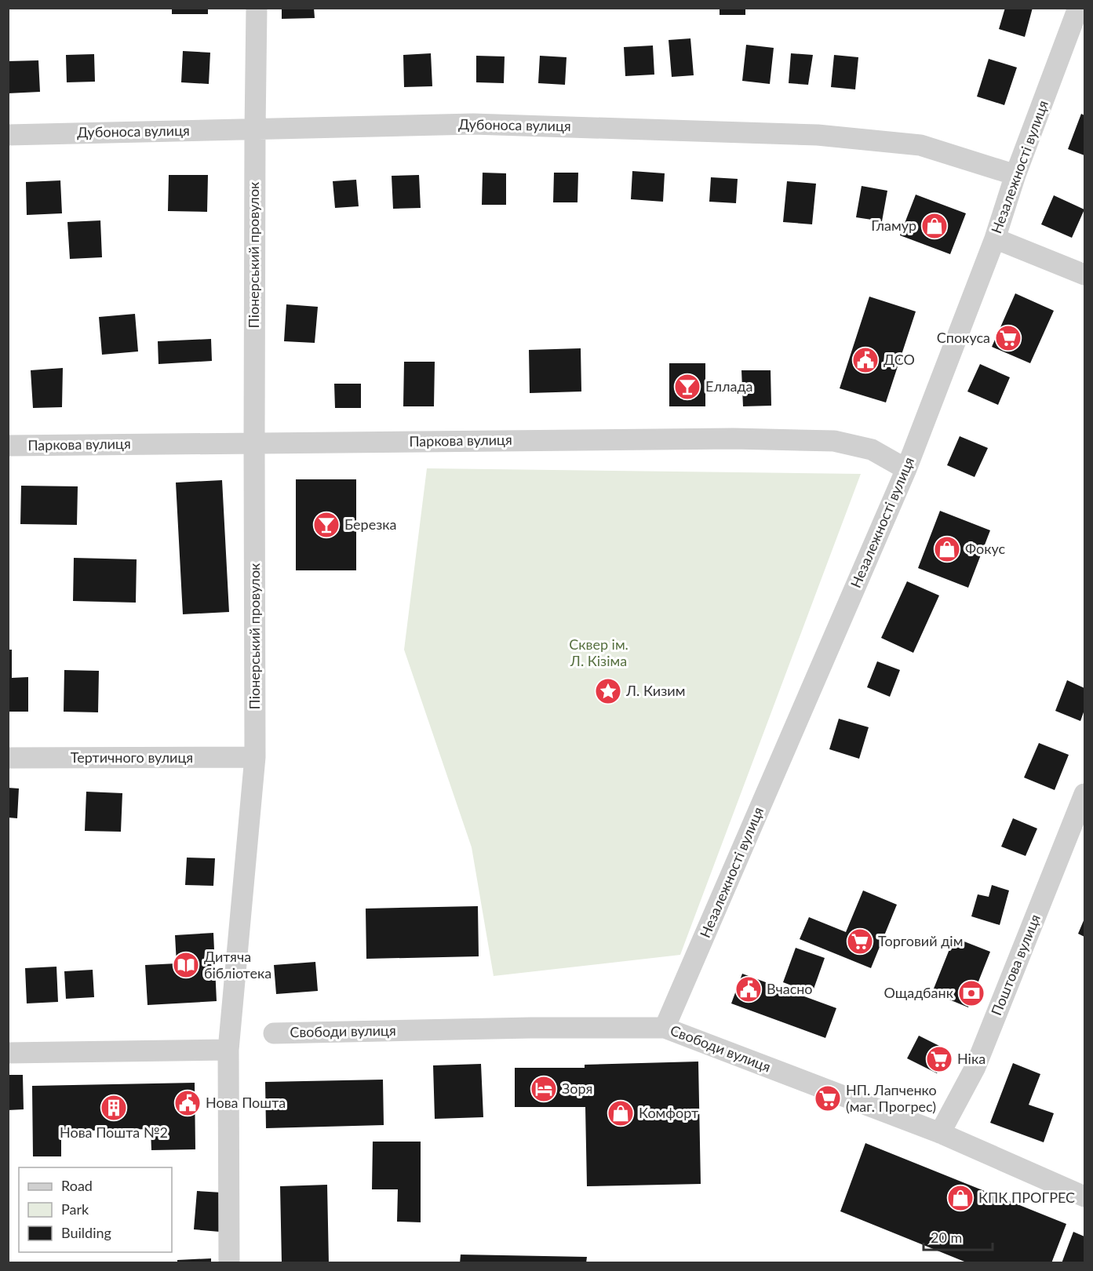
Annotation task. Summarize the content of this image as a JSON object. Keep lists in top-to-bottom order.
{
  "streets": {
    "street": [
      "Дубоноса вулиця",
      "Незалежності вулиця",
      "Піонерський провулок",
      "Паркова вулиця",
      "Тертичного вулиця",
      "Поштова вулиця",
      "Свободи вулиця"
    ]
  },
  "crossings": [
    ["Дубоноса вулиця", "Незалежності вулиця"],
    ["Дубоноса вулиця", "Піонерський провулок"],
    ["Незалежності вулиця", "Паркова вулиця"],
    ["Незалежності вулиця", "Свободи вулиця"],
    ["Піонерський провулок", "Паркова вулиця"],
    ["Піонерський провулок", "Тертичного вулиця"],
    ["Поштова вулиця", "Свободи вулиця"]
  ],
  "parks": ["Сквер ім. Л. Кізіма"],
  "places": {
    "shop": [
      "Гламур",
      "Фокус",
      "Комфорт",
      "КПК ПРОГРЕС"
    ],
    "supermarket": [
      "Спокуса",
      "Торговий дім",
      "Ніка",
      "НП. Лапченко (маг. Прогрес)"
    ],
    "public building": ["ДСО", "Вчасно", "Нова Пошта"],
    "bar": ["Еллада", "Березка"],
    "place": ["Л. Кизим"],
    "library": ["Дитяча бібліотека"],
    "bank": ["Ощадбанк"],
    "hotel": ["Зоря"],
    "building": ["Нова Пошта №2"]
  },
  "legend": ["Road", "Park", "Building"],
  "scale_bar": "20 m"
}
